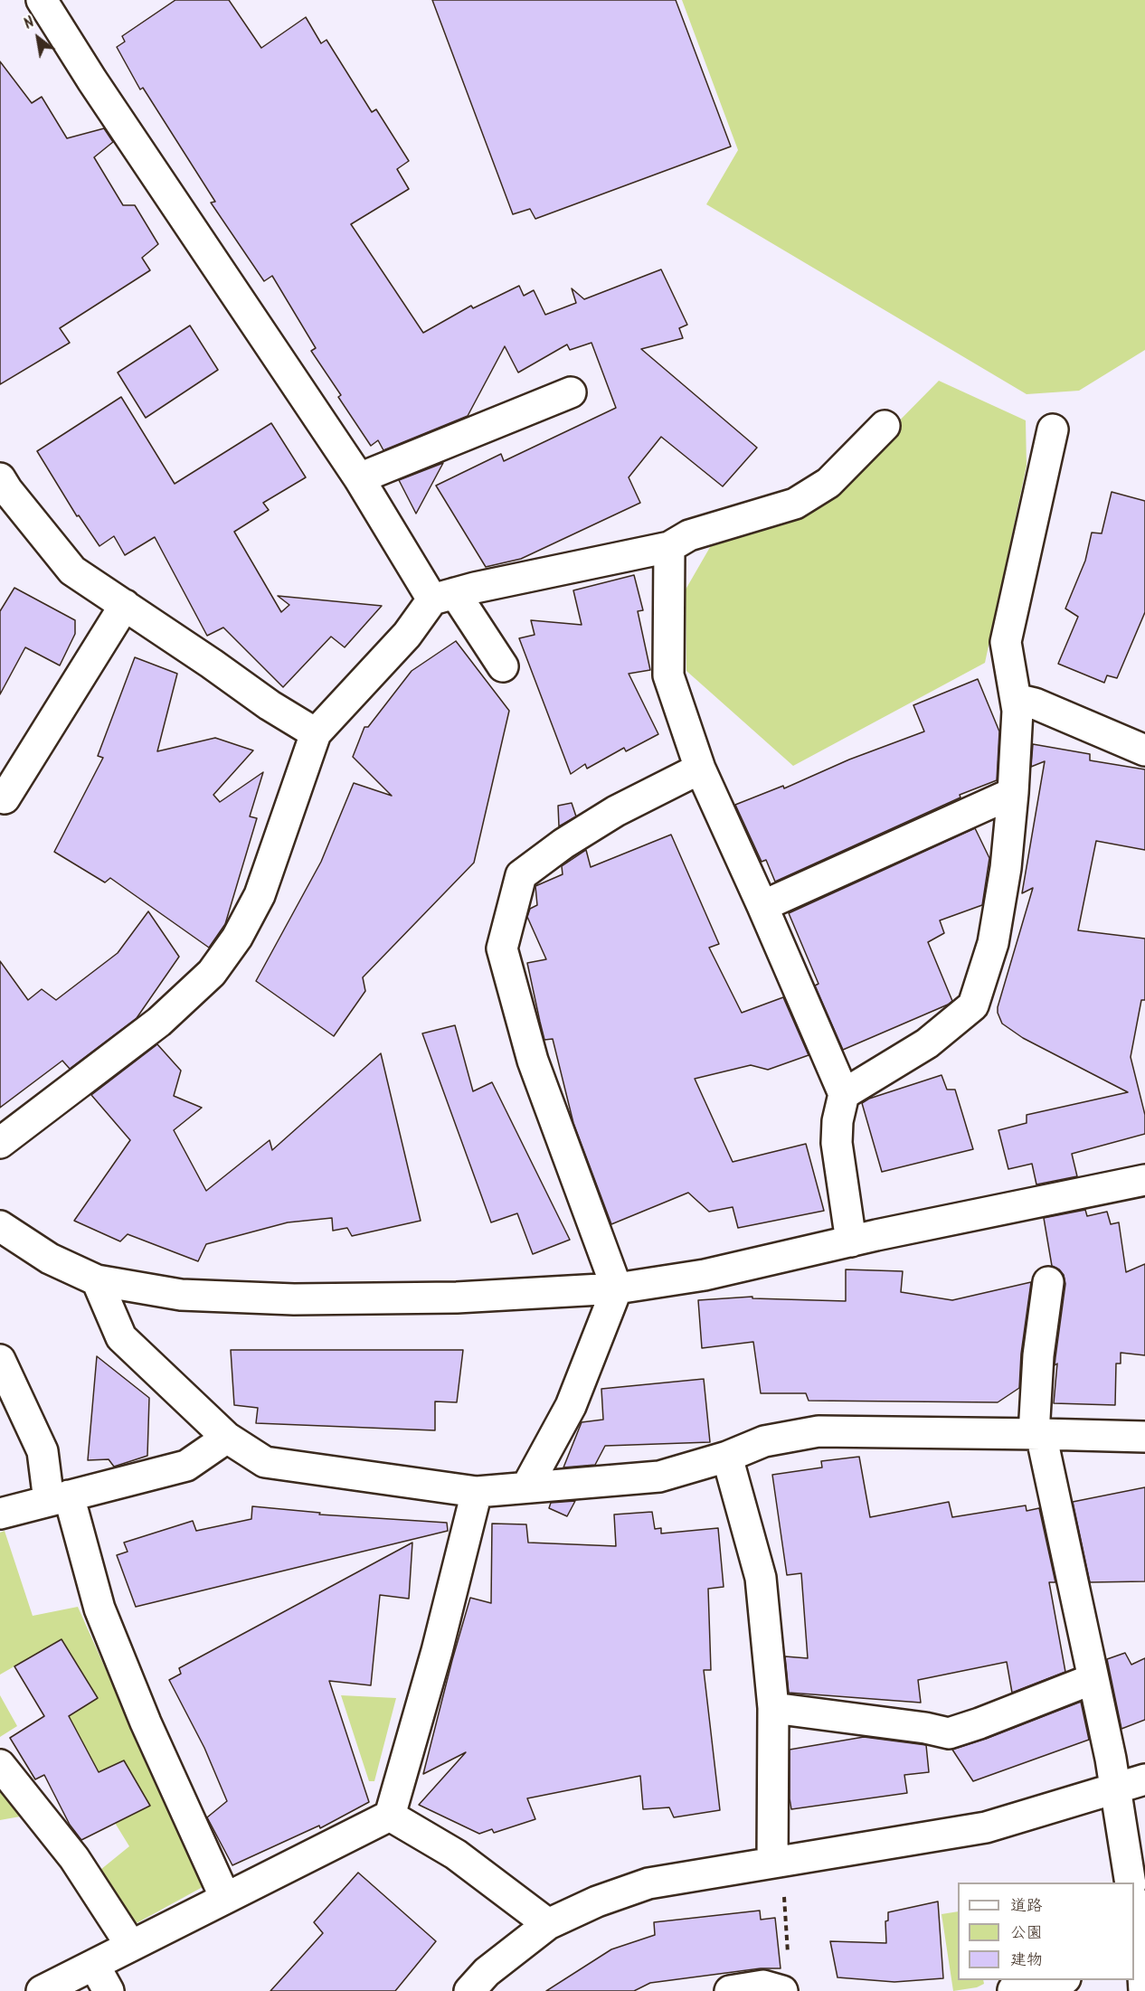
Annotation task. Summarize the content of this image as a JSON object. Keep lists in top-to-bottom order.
{
  "legend": ["道路", "公園", "建物"],
  "north": "top left"
}
